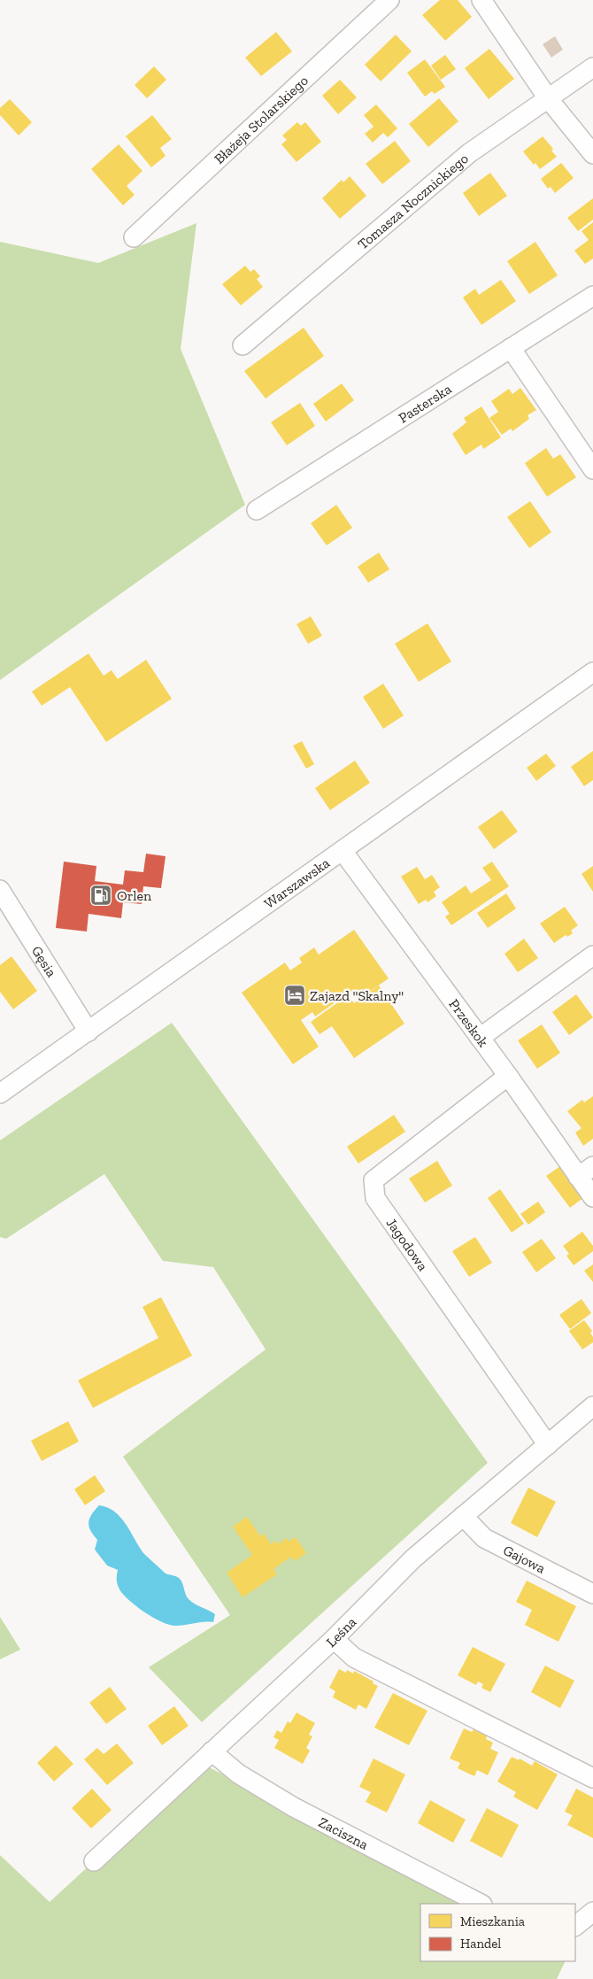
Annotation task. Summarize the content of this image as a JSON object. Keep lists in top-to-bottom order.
{
  "streets": {
    "street": [
      "Błażeja Stolarskiego",
      "Tomasza Nocznickiego",
      "Pasterska",
      "Warszawska",
      "Gęsia",
      "Przeskok",
      "Jagodowa",
      "Gajowa",
      "Leśna",
      "Zaciszna"
    ]
  },
  "crossings": [
    ["Warszawska", "Gęsia"],
    ["Warszawska", "Przeskok"],
    ["Przeskok", "Jagodowa"],
    ["Jagodowa", "Leśna"],
    ["Gajowa", "Leśna"],
    ["Leśna", "Zaciszna"]
  ],
  "places": {
    "fuel station": ["Orlen"],
    "hotel": ["Zajazd \"Skalny\""]
  },
  "legend": ["Mieszkania", "Handel"]
}
